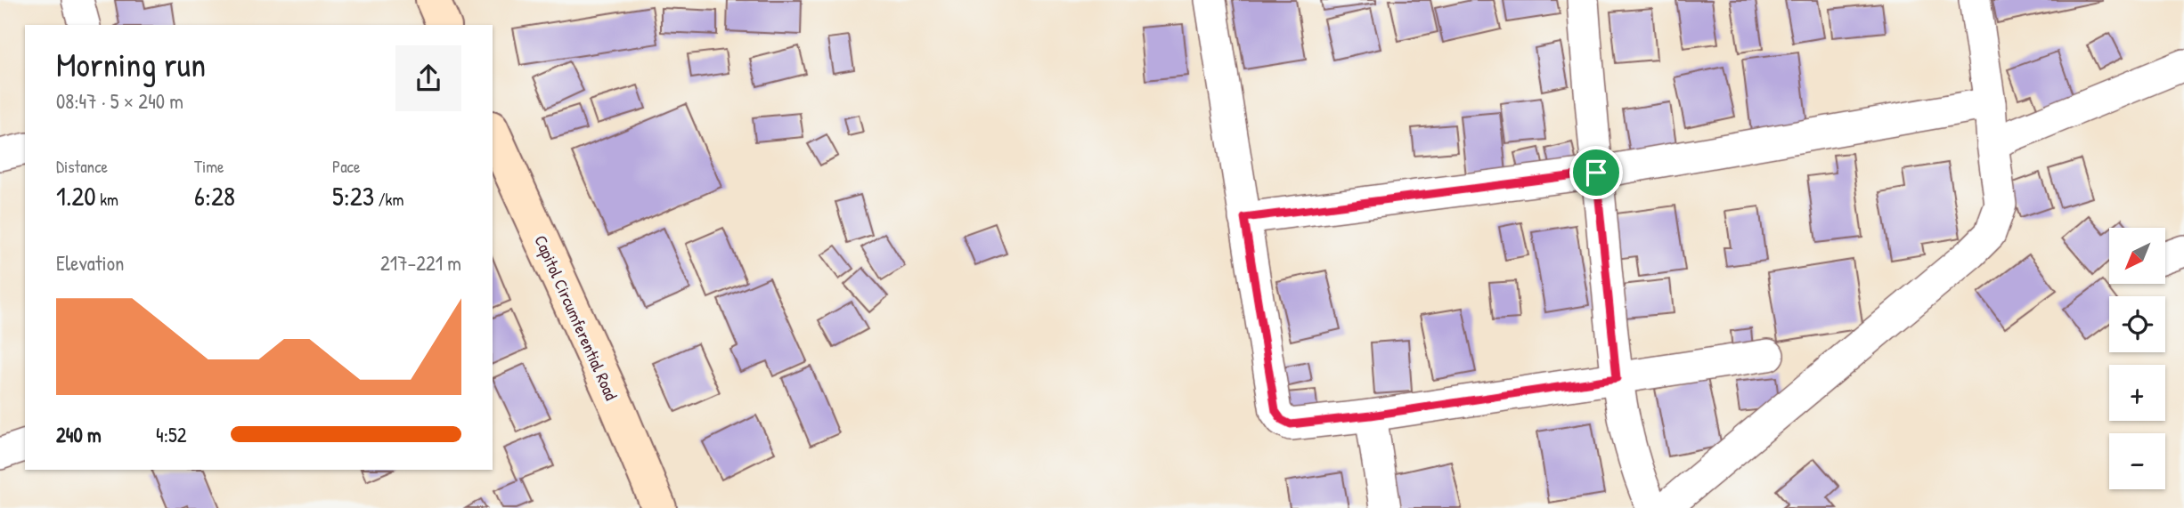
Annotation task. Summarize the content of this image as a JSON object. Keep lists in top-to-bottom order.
{
  "streets": {
    "main road": ["Capitol Circumferential Road"]
  },
  "north": "bottom left",
  "page": {
    "heading": ["Morning run", "08:47 · 5 × 240 m"],
    "stats": [
      ["Distance", "1.20 km"],
      ["Time", "6:28"],
      ["Pace", "5:23 /km"]
    ],
    "map_buttons": ["+", "−"],
    "chart": ["Elevation", "217–221 m"],
    "list": [
      {
        "name": "240 m",
        "note": "4:52"
      }
    ]
  }
}
